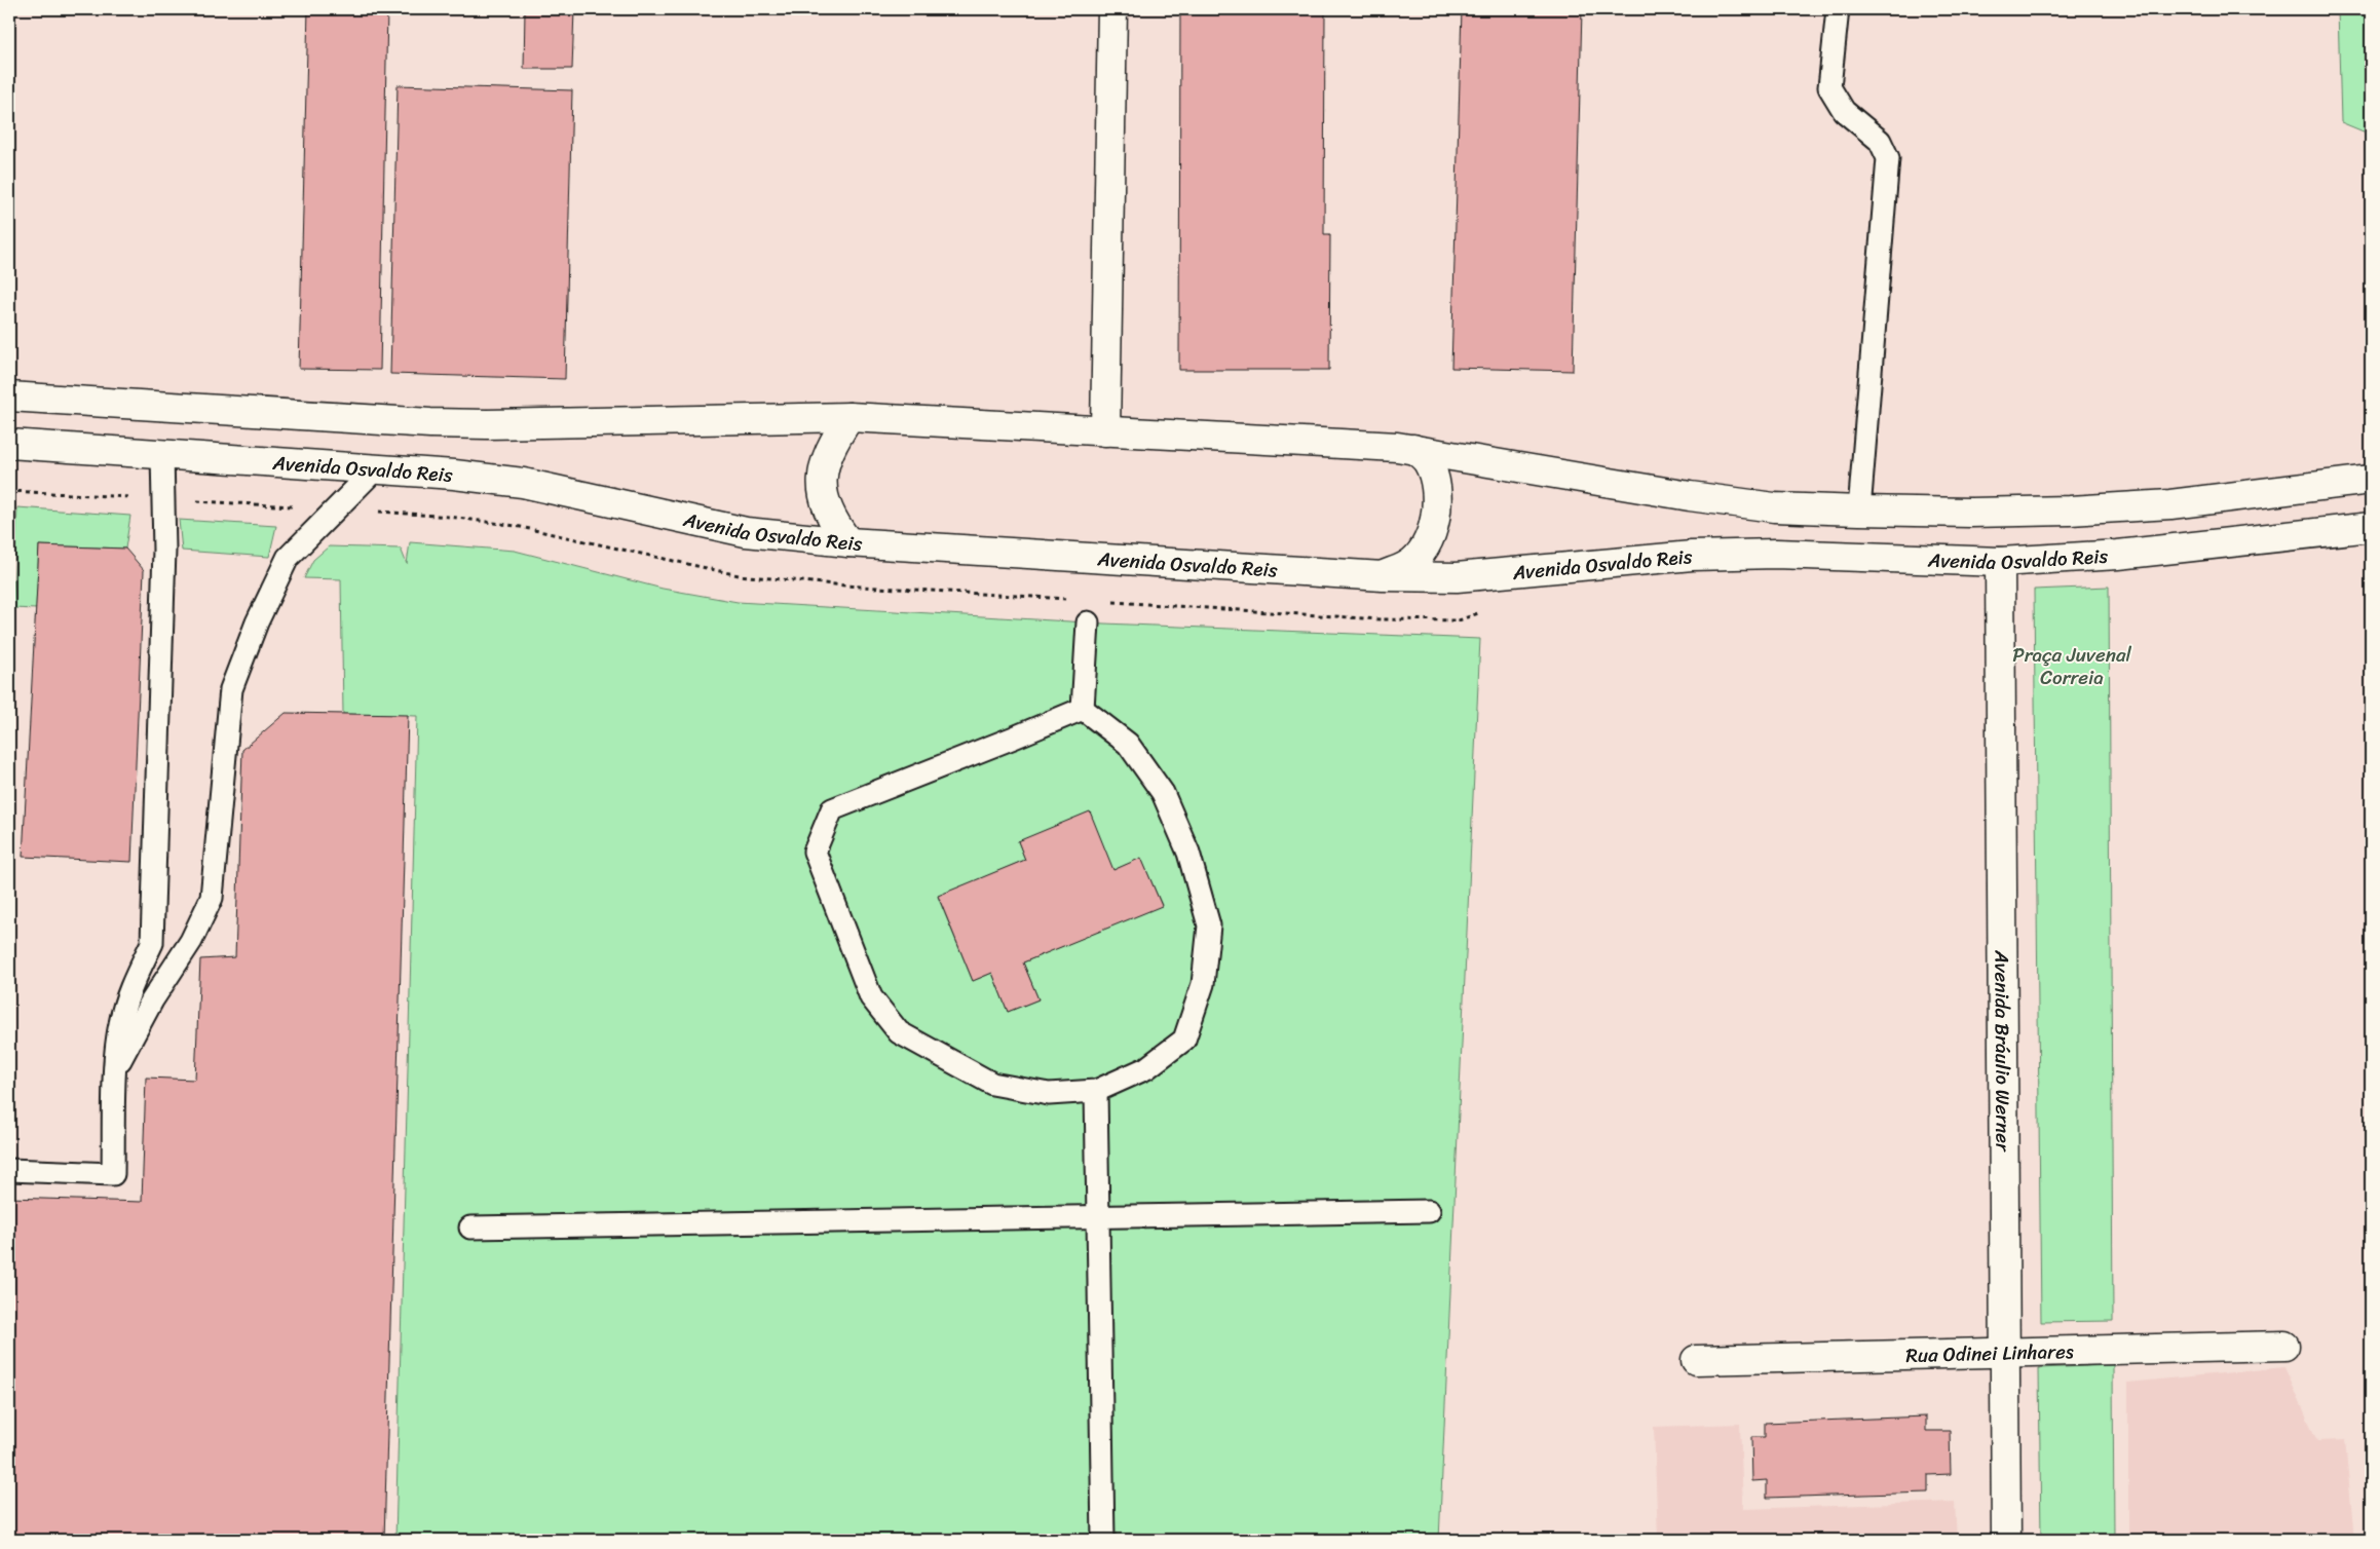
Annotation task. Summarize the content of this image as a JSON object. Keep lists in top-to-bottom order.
{
  "streets": {
    "main road": ["Avenida Osvaldo Reis", "Avenida Bráulio Werner", "Rua Odinei Linhares"]
  },
  "crossings": [
    ["Avenida Osvaldo Reis", "Avenida Bráulio Werner"],
    ["Avenida Bráulio Werner", "Rua Odinei Linhares"]
  ],
  "parks": ["Praça Juvenal Correia"]
}
